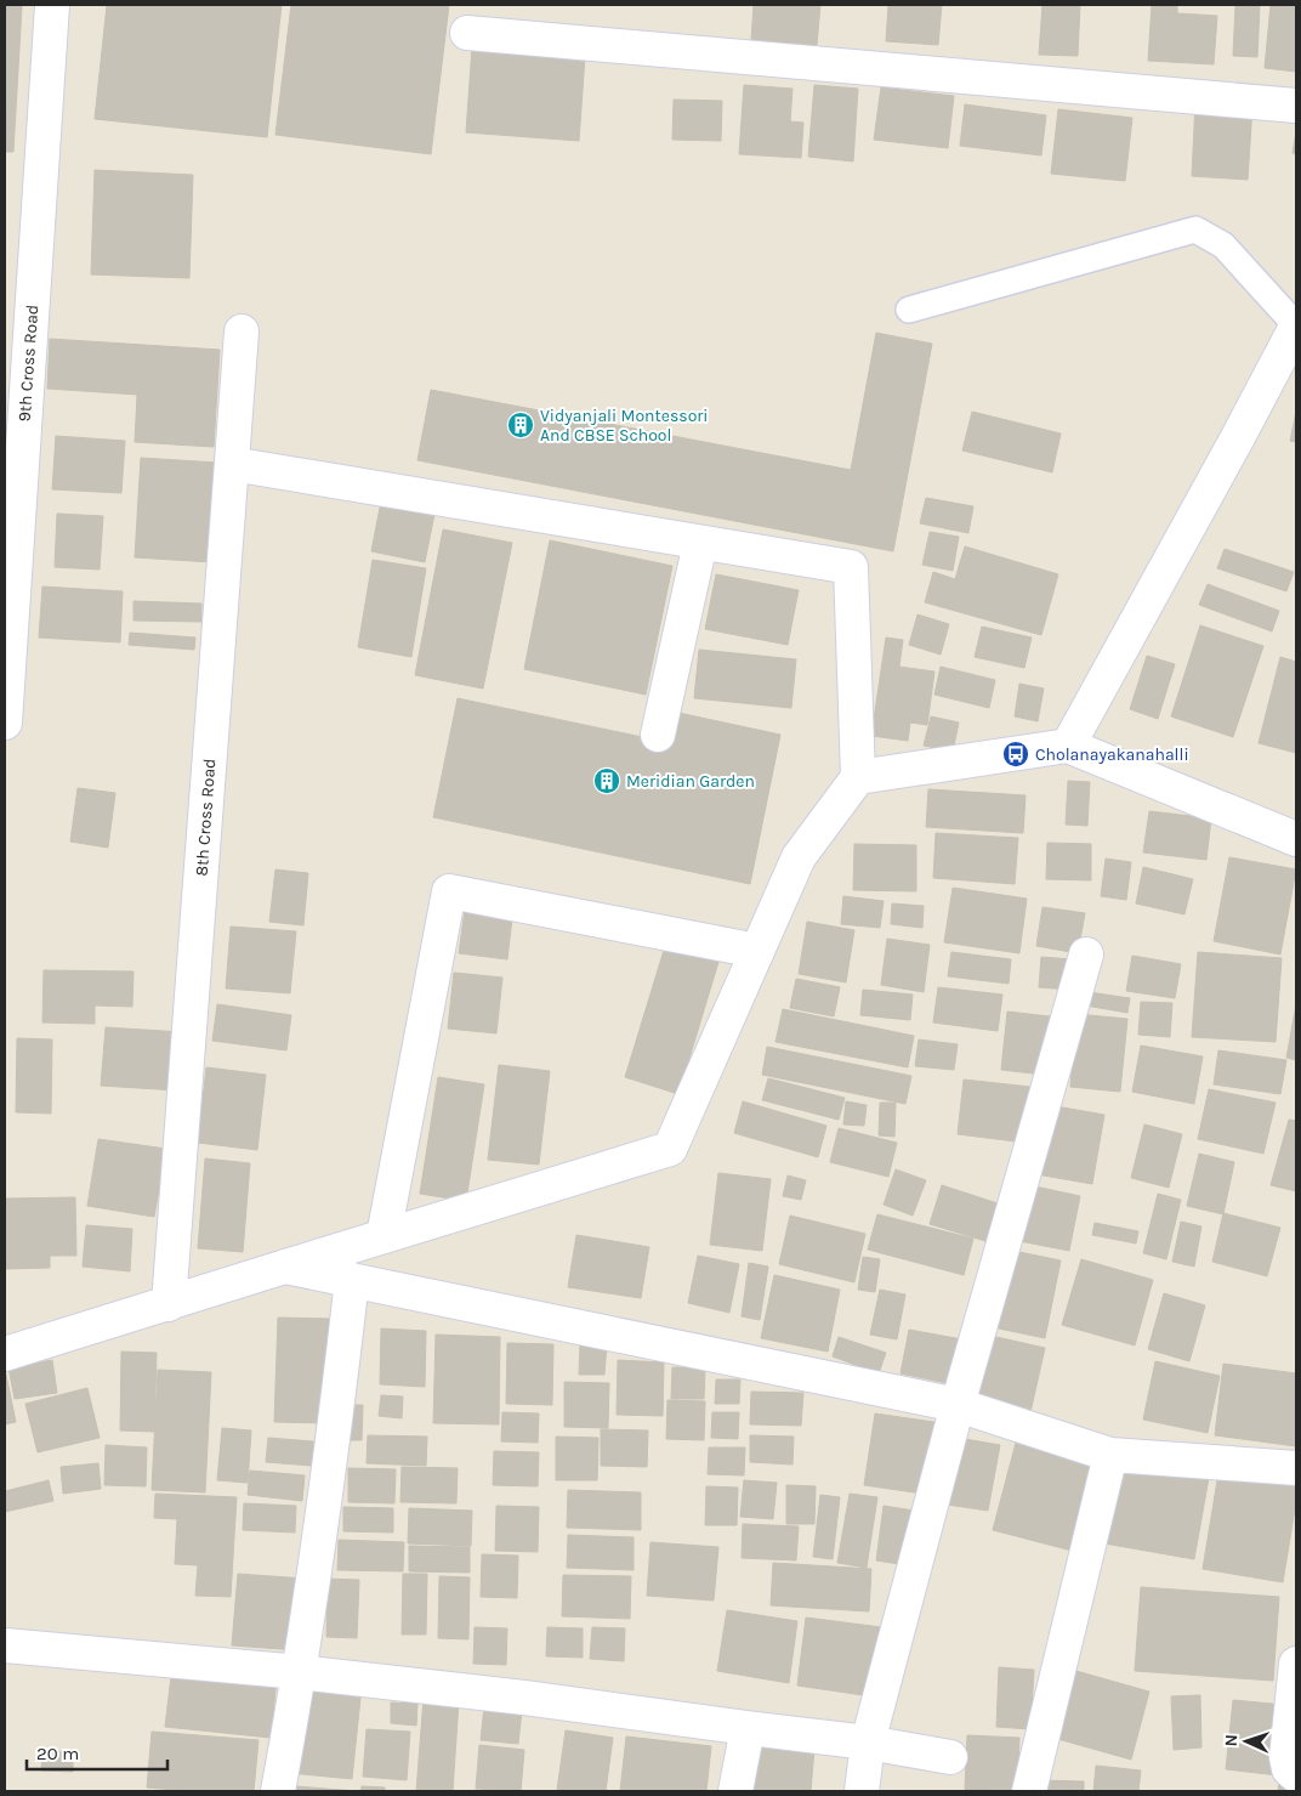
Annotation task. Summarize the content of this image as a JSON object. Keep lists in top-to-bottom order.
{
  "streets": {
    "street": ["9th Cross Road", "8th Cross Road"]
  },
  "places": {
    "building": ["Vidyanjali Montessori And CBSE School", "Meridian Garden"],
    "bus stop": ["Cholanayakanahalli"]
  },
  "scale_bar": "20 m",
  "north": "left"
}
